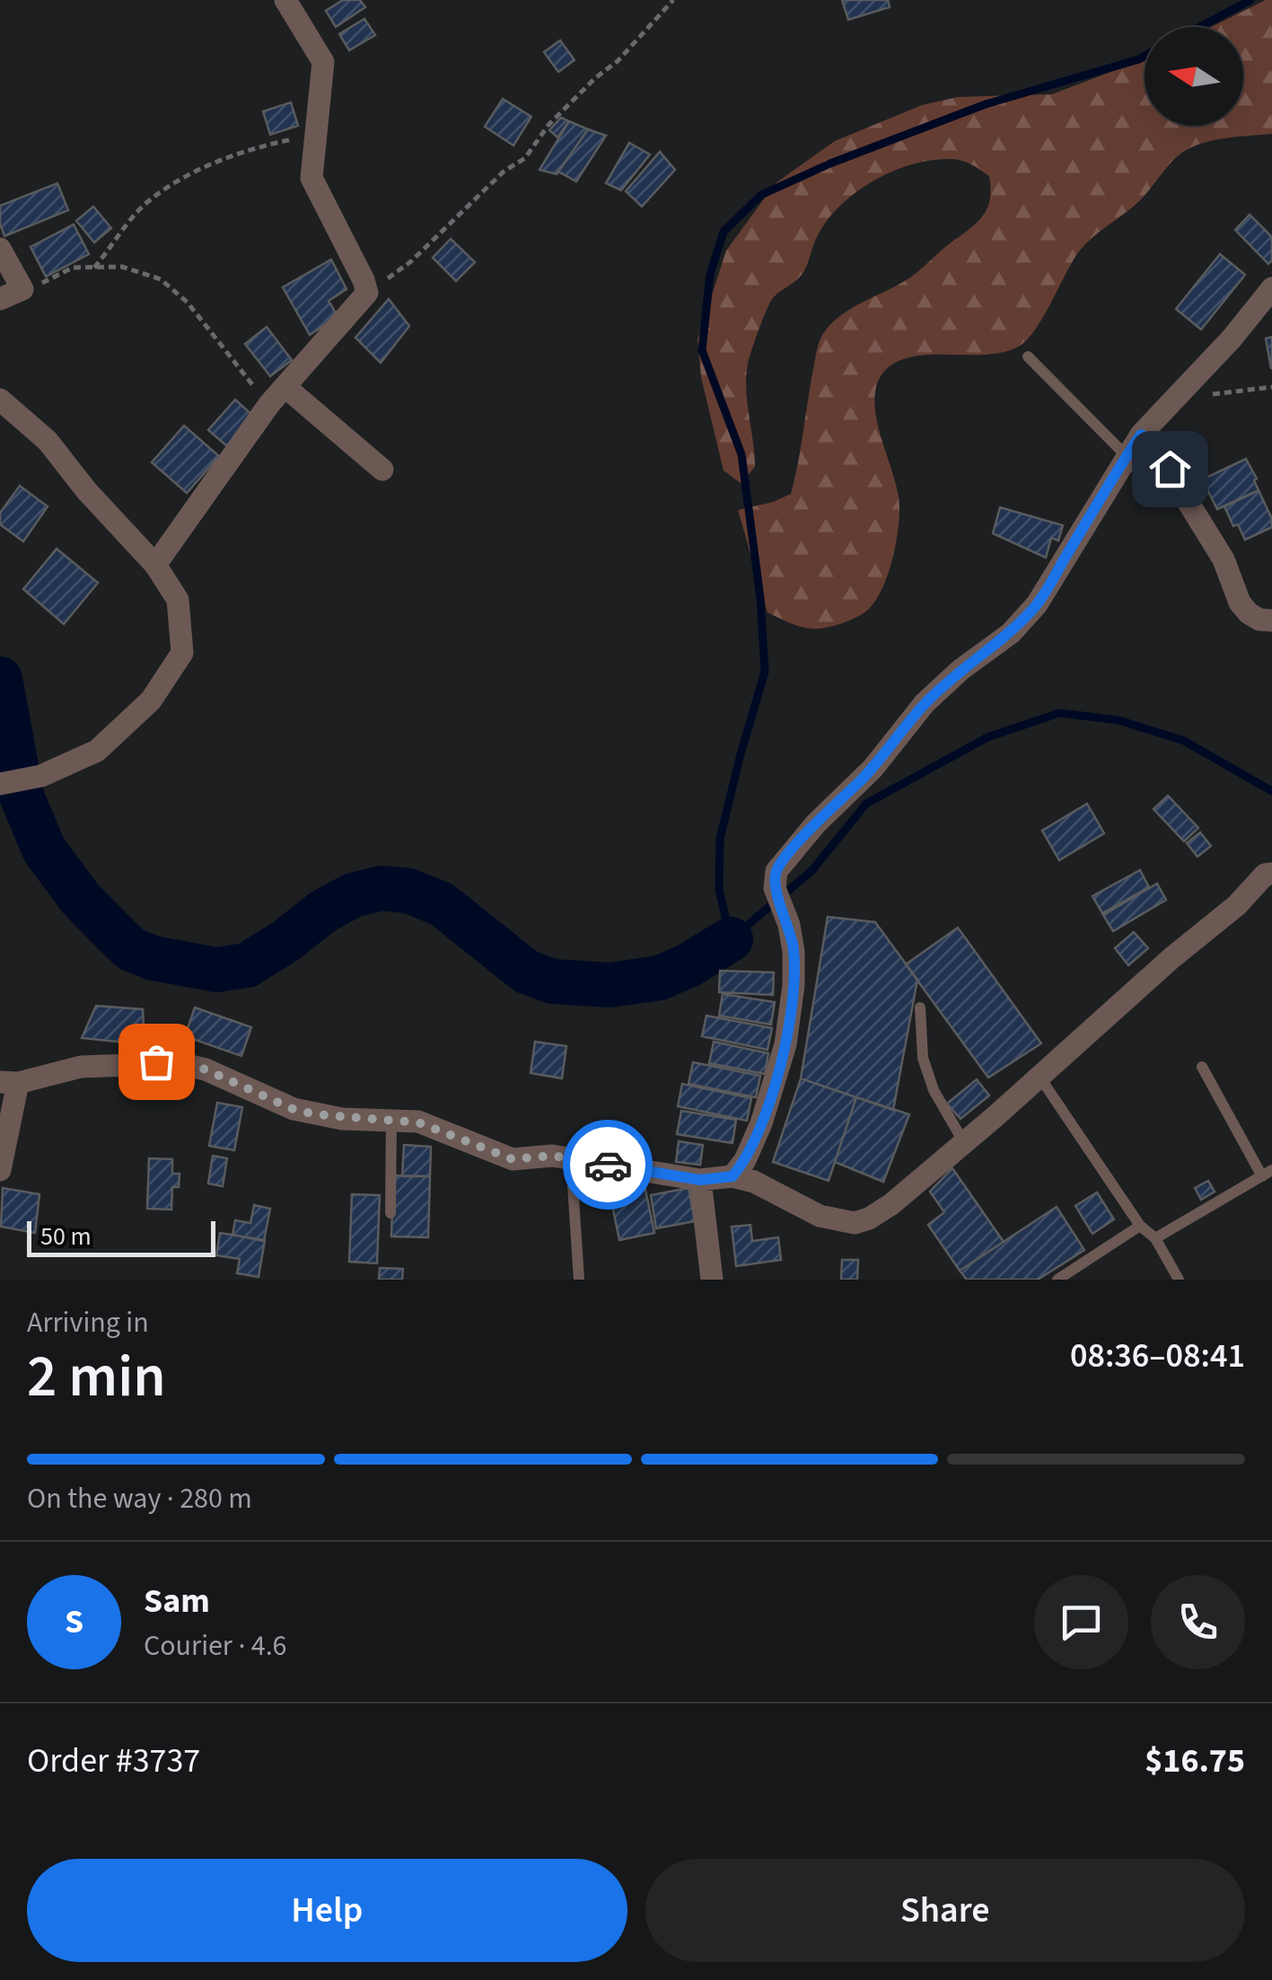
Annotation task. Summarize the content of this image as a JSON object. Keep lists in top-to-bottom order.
{
  "scale_bar": "50 m",
  "north": "left",
  "page": {
    "scale": "50 m",
    "heading": ["2 min", "Arriving in", "08:36–08:41"],
    "panel": [
      "Sam",
      "Courier · 4.6",
      "Order #3737",
      "$16.75"
    ],
    "bar": "On the way · 280 m",
    "round": "S",
    "buttons": ["Help", "Share"]
  }
}
